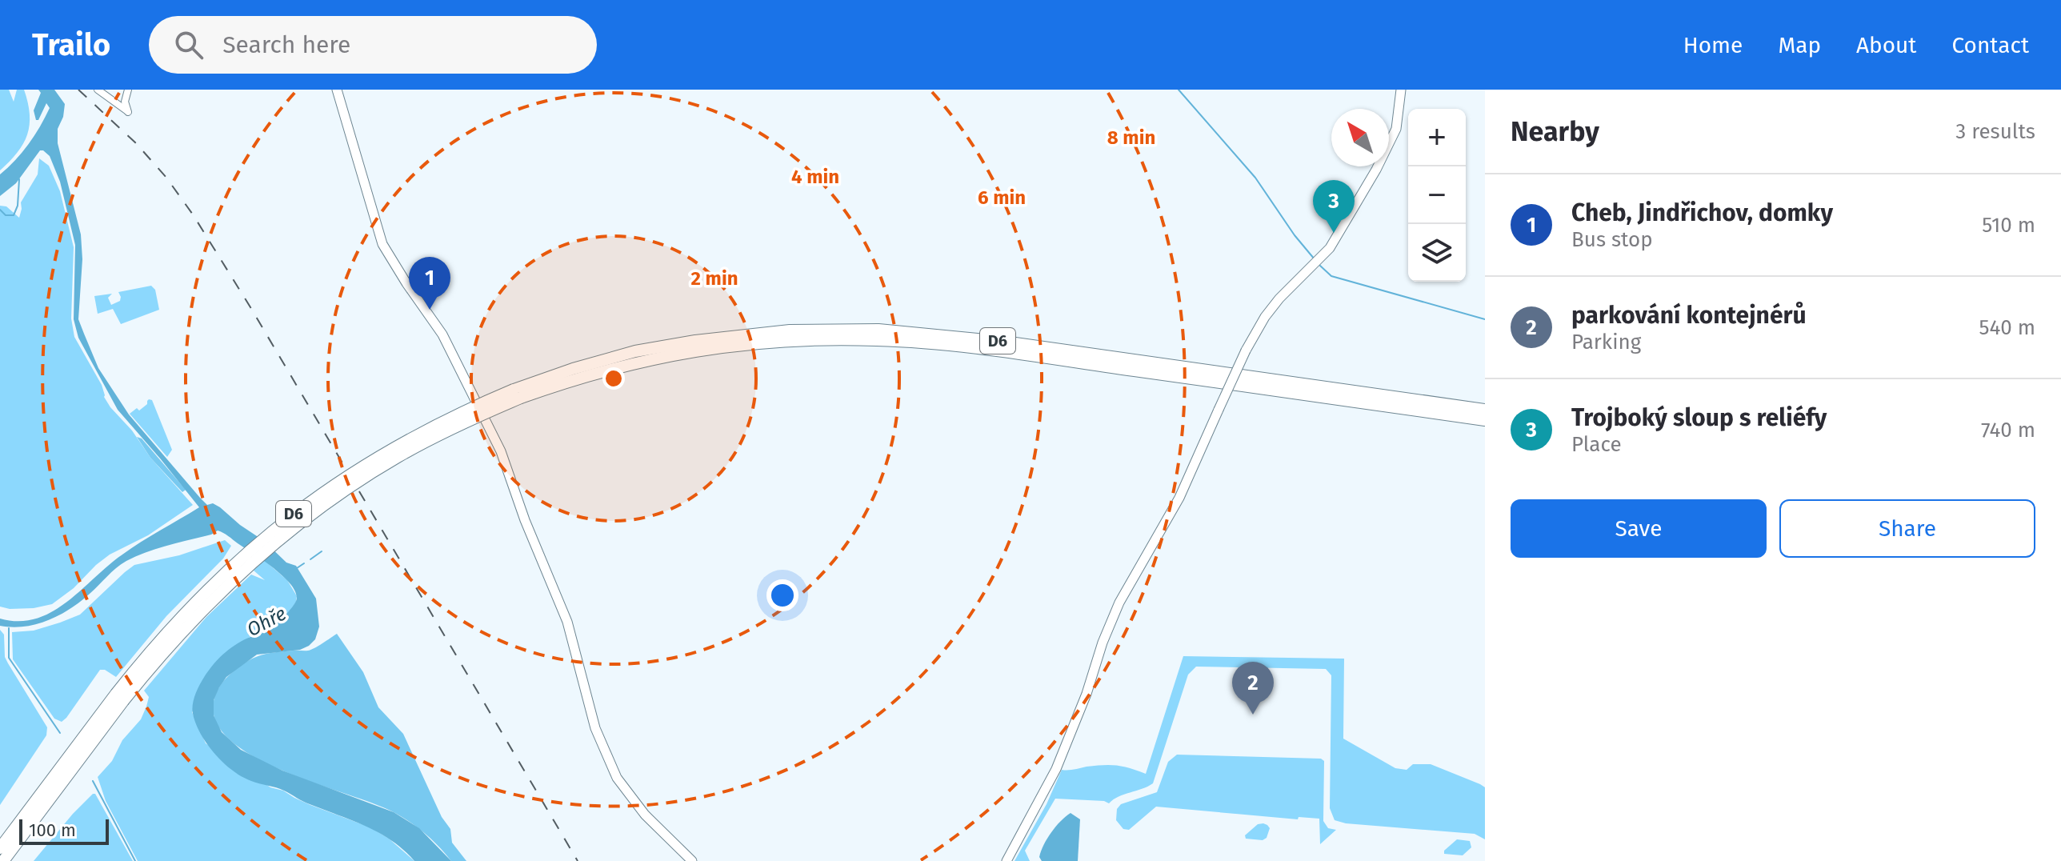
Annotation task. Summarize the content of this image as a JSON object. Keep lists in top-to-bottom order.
{
  "streets": {
    "highway": ["D6"]
  },
  "water": ["Ohře"],
  "scale_bar": "100 m",
  "north": "top left",
  "page": {
    "header": "Trailo",
    "search": "Search here",
    "nav": [
      "Home",
      "Map",
      "About",
      "Contact"
    ],
    "heading": ["Nearby", "3 results"],
    "map_buttons": ["+", "−"],
    "list": [
      {
        "mark": "1",
        "name": "Cheb, Jindřichov, domky",
        "note": "Bus stop",
        "value": "510 m"
      },
      {
        "mark": "2",
        "name": "parkování kontejnérů",
        "note": "Parking",
        "value": "540 m"
      },
      {
        "mark": "3",
        "name": "Trojboký sloup s reliéfy",
        "note": "Place",
        "value": "740 m"
      }
    ],
    "pins": ["3", "1", "2"],
    "buttons": ["Save", "Share"],
    "scale": "100 m"
  },
  "rings": [
    "8 min",
    "4 min",
    "6 min",
    "2 min"
  ]
}
